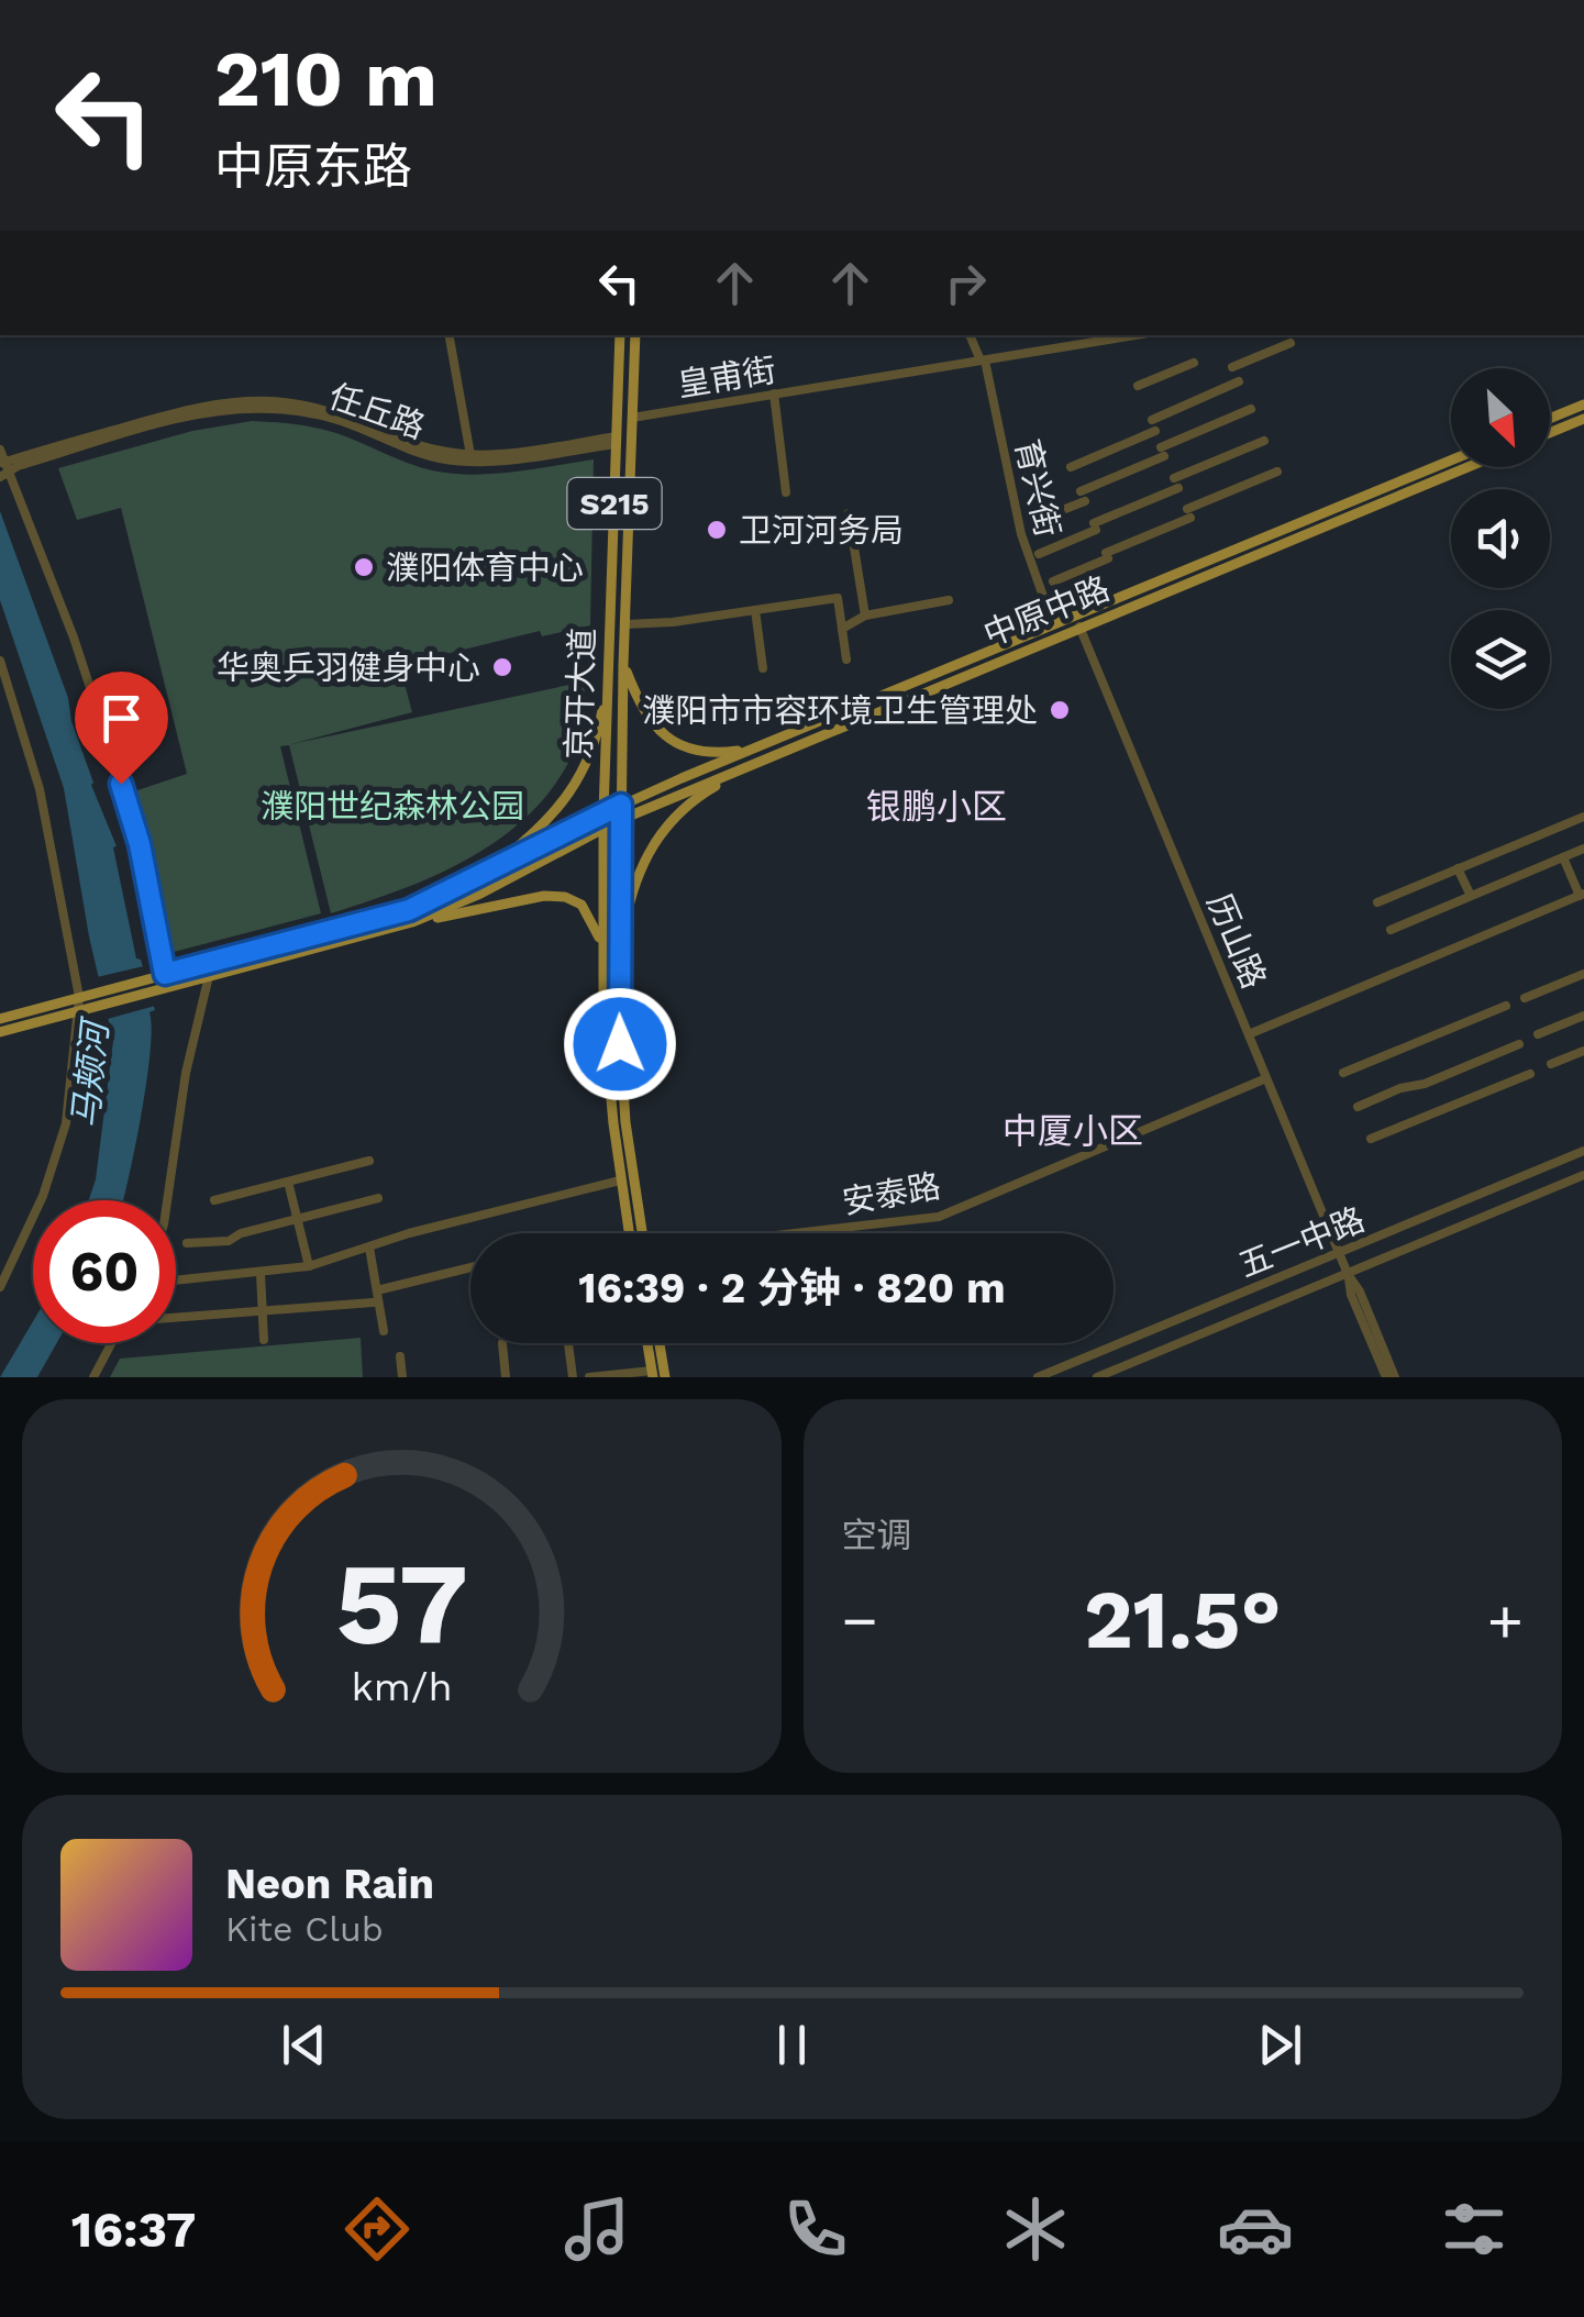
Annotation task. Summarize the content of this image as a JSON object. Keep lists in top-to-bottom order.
{
  "streets": {
    "main road": ["S215", "中原中路", "京开大道"],
    "street": [
      "皇甫街",
      "任丘路",
      "育兴街",
      "历山路",
      "安泰路",
      "五一中路"
    ]
  },
  "crossings": [
    ["皇甫街", "育兴街"],
    ["皇甫街", "京开大道"],
    ["任丘路", "京开大道"],
    ["育兴街", "中原中路"],
    ["中原中路", "京开大道"],
    ["中原中路", "历山路"],
    ["历山路", "安泰路"],
    ["历山路", "五一中路"]
  ],
  "districts": ["银鹏小区", "中厦小区"],
  "water": ["马颊河"],
  "parks": ["濮阳世纪森林公园"],
  "places": [
    "卫河河务局",
    "濮阳体育中心",
    "华奥乒羽健身中心",
    "濮阳市市容环境卫生管理处"
  ],
  "north": "bottom right",
  "page": {
    "turn": ["210 m", "中原东路"],
    "limit": "60",
    "trip": "16:39 · 2 分钟 · 820 m",
    "tile": "空调",
    "heat": ["−", "21.5°", "+"],
    "song": ["Neon Rain", "Kite Club"],
    "tabs": "16:37",
    "gauge": ["57", "km/h"]
  }
}
